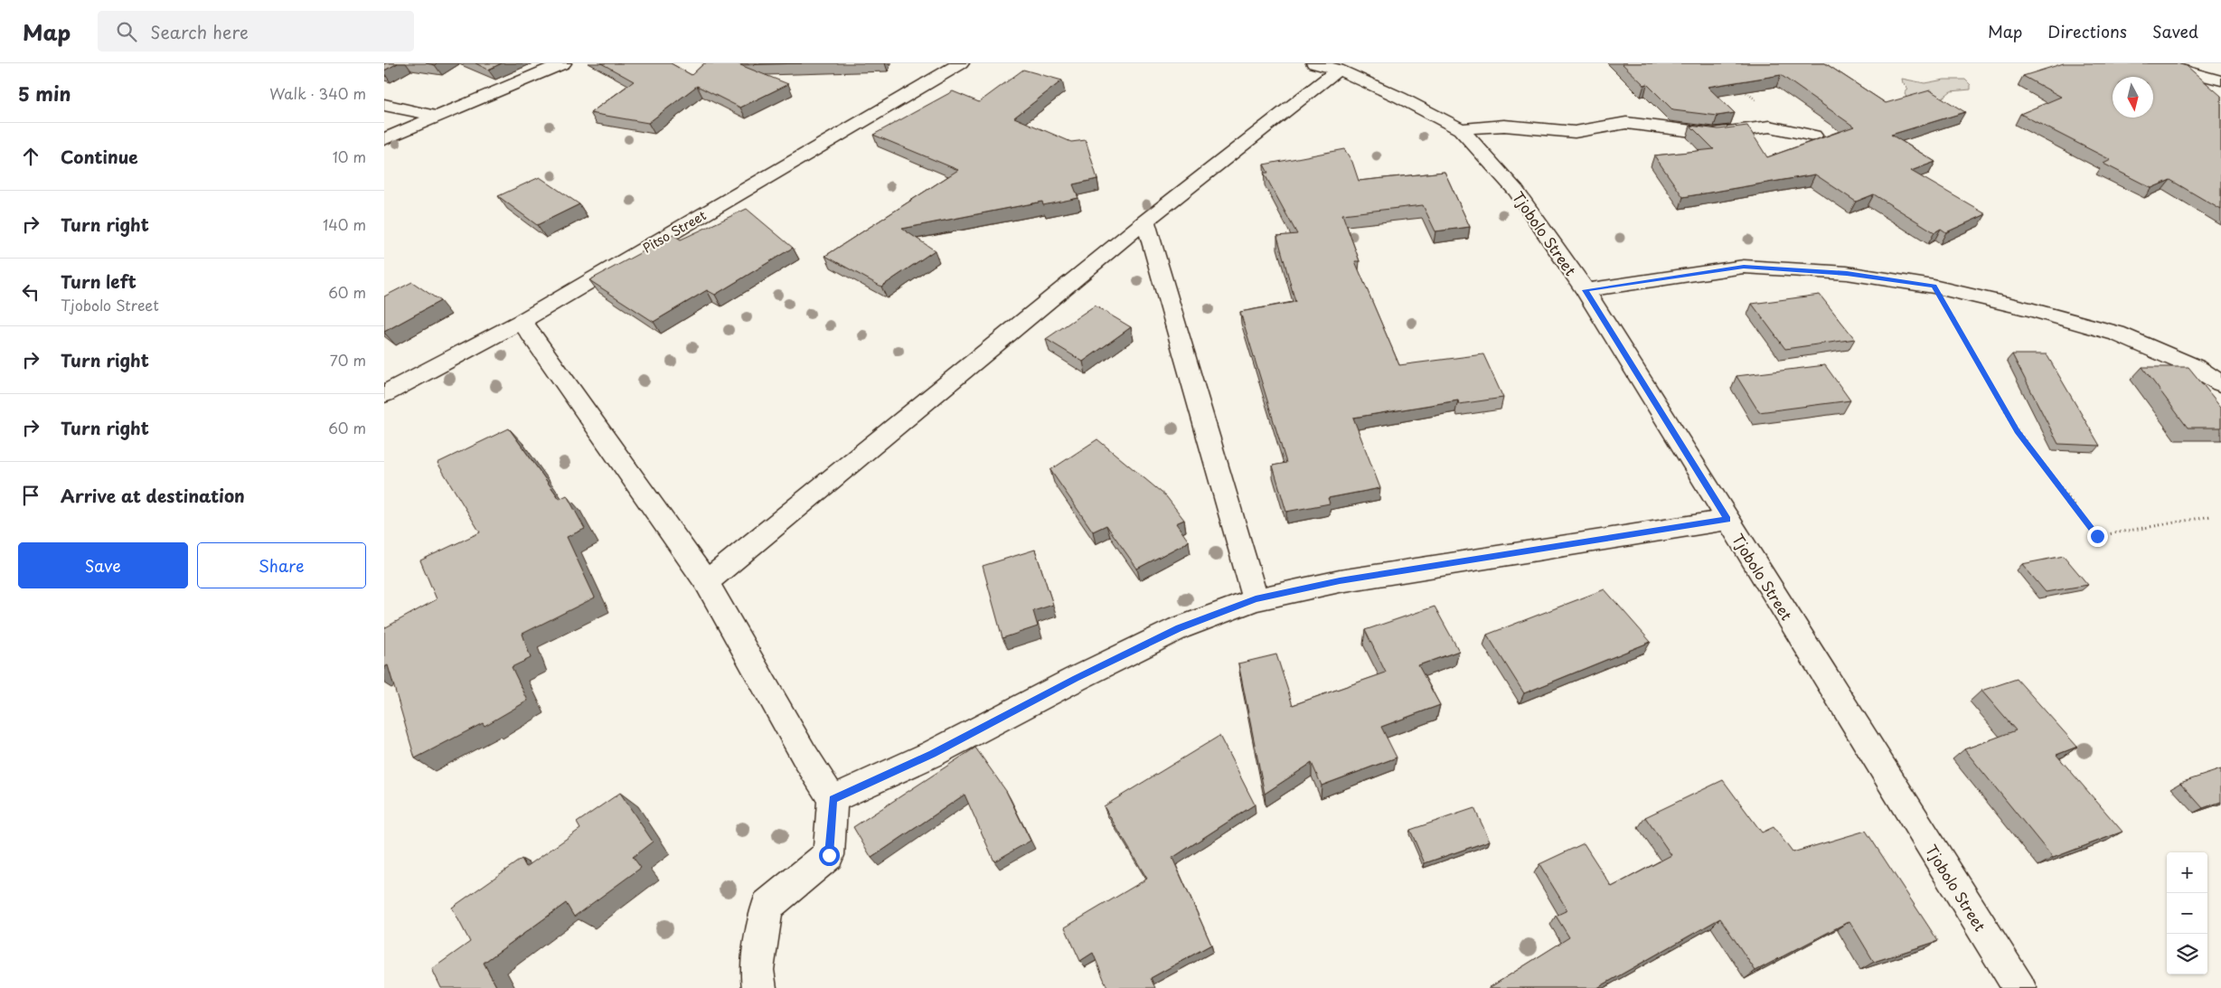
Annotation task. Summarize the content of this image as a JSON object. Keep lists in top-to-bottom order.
{
  "streets": {
    "street": ["Pitso Street", "Tjobolo Street"]
  },
  "north": "bottom",
  "page": {
    "header": "Map",
    "search": "Search here",
    "nav": ["Map", "Directions", "Saved"],
    "heading": ["5 min", "Walk · 340 m"],
    "list": [
      ["Continue", "10 m"],
      ["Turn right", "140 m"],
      ["Turn left", "Tjobolo Street", "60 m"],
      ["Turn right", "70 m"],
      ["Turn right", "60 m"],
      "Arrive at destination"
    ],
    "buttons": ["Save", "Share"],
    "map_buttons": ["+", "−"]
  }
}
